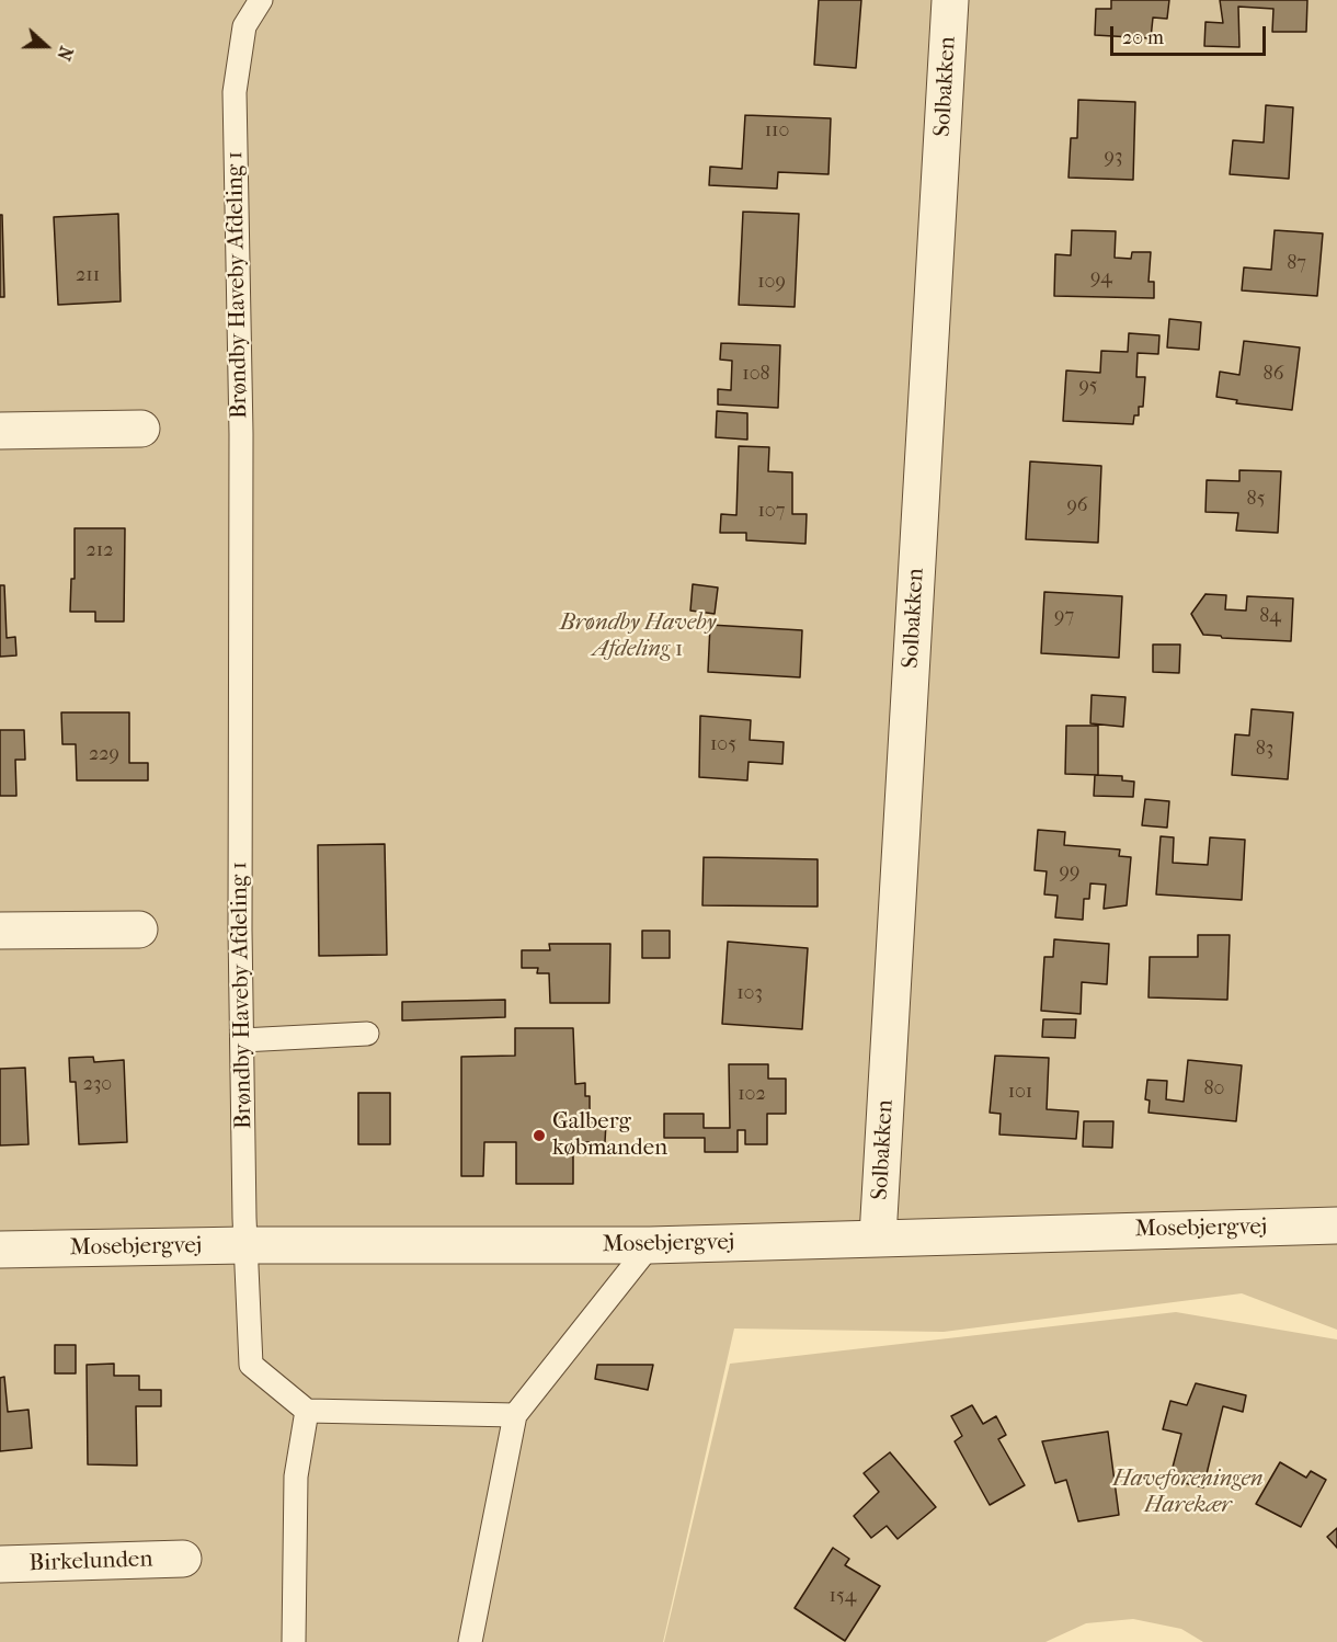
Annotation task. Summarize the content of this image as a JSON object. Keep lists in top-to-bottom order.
{
  "streets": {
    "street": ["Solbakken", "Mosebjergvej", "Birkelunden"],
    "lane": ["Brøndby Haveby Afdeling 1"]
  },
  "crossings": [
    ["Solbakken", "Mosebjergvej"],
    ["Brøndby Haveby Afdeling 1", "Mosebjergvej"]
  ],
  "parks": ["Brøndby Haveby Afdeling 1", "Haveforeningen Harekær"],
  "places": ["Galberg købmanden"],
  "house_numbers": [
    "110",
    "93",
    "87",
    "211",
    "94",
    "109",
    "108",
    "86",
    "95",
    "85",
    "96",
    "107",
    "212",
    "97",
    "84",
    "105",
    "83",
    "229",
    "99",
    "103",
    "230",
    "80",
    "101",
    "102",
    "154"
  ],
  "scale_bar": "20 m",
  "north": "right"
}
